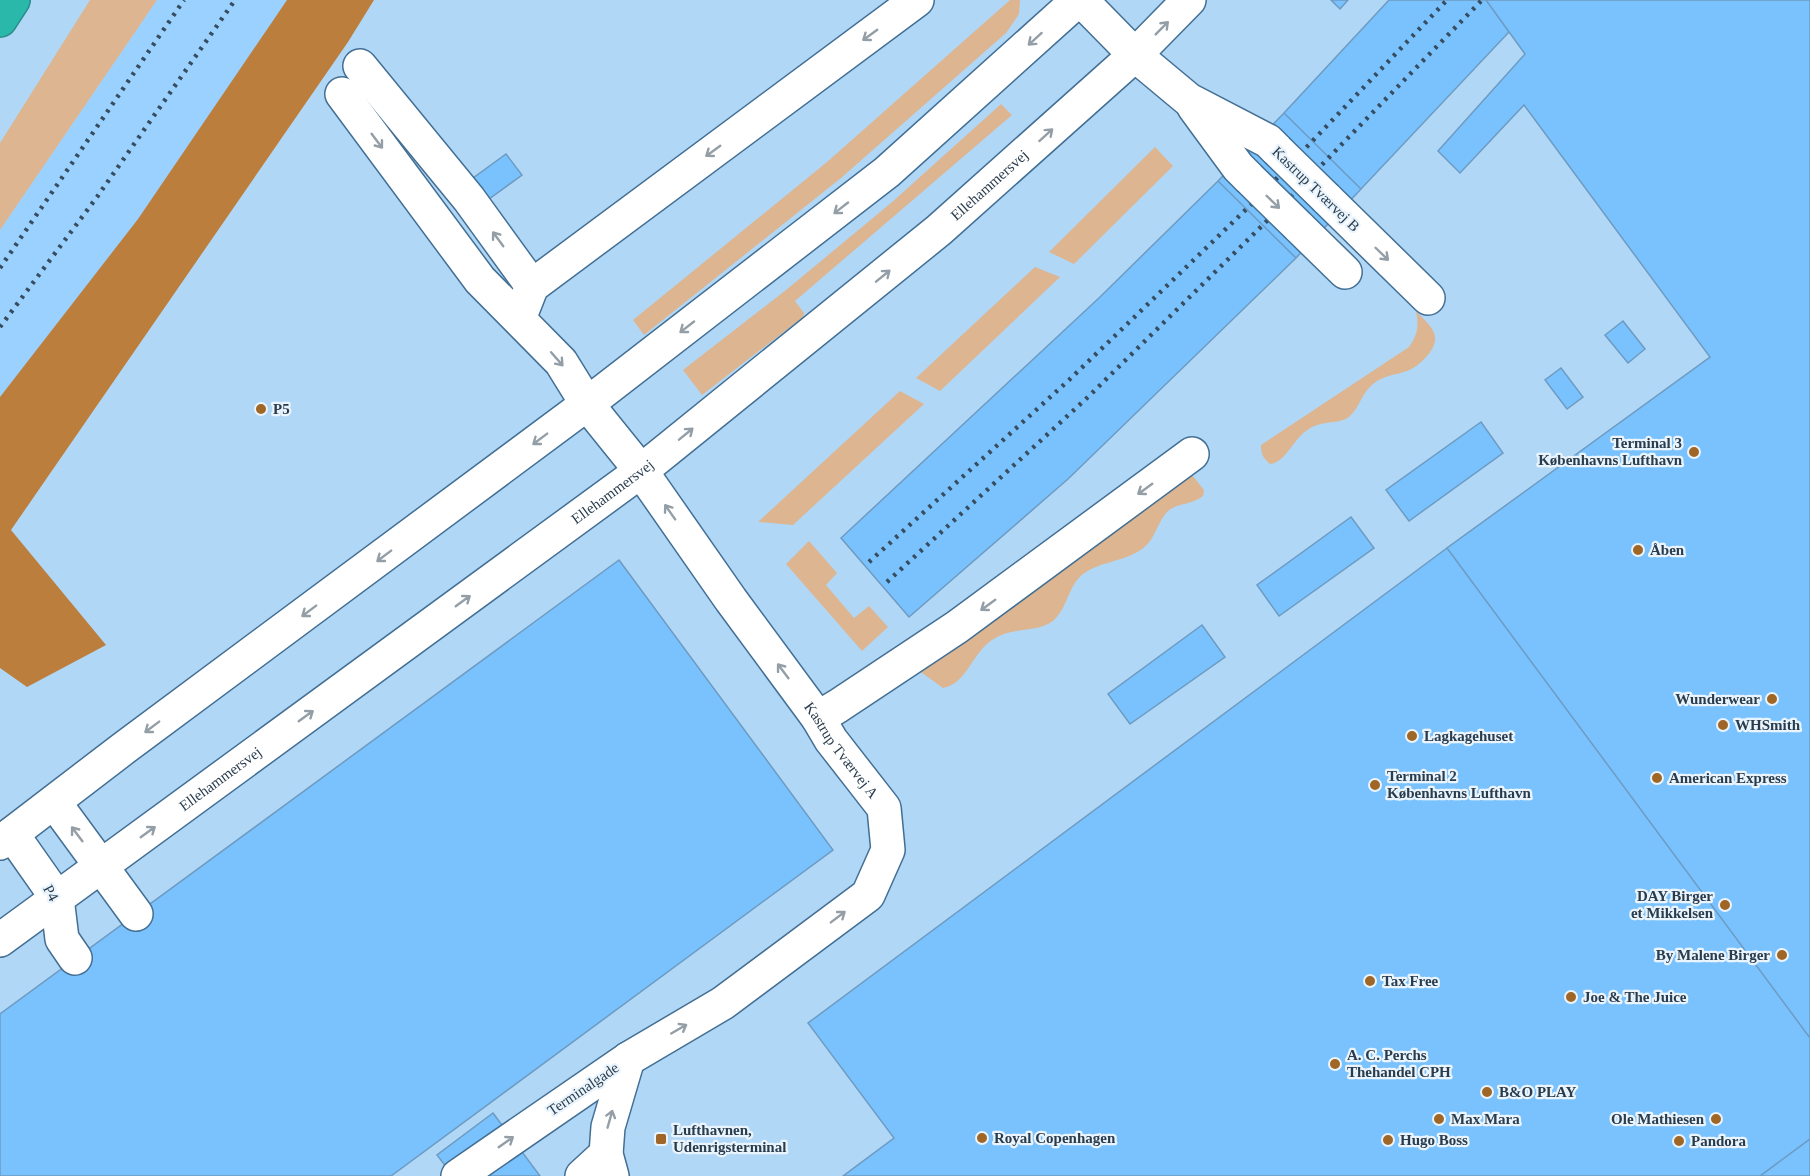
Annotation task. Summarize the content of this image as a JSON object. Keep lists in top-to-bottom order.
{
  "streets": {
    "street": [
      "Ellehammersvej",
      "Kastrup Tværvej B",
      "Kastrup Tværvej A",
      "P4",
      "Terminalgade"
    ]
  },
  "crossings": [
    ["Ellehammersvej", "Kastrup Tværvej B"],
    ["Ellehammersvej", "Kastrup Tværvej A"],
    ["Ellehammersvej", "P4"],
    ["Kastrup Tværvej A", "Terminalgade"]
  ],
  "one_way": ["Kastrup Tværvej B", "Terminalgade"],
  "places": {
    "other": [
      "P5",
      "Terminal 3 Københavns Lufthavn",
      "Åben",
      "Wunderwear",
      "WHSmith",
      "Lagkagehuset",
      "American Express",
      "Terminal 2 Københavns Lufthavn",
      "DAY Birger et Mikkelsen",
      "By Malene Birger",
      "Tax Free",
      "Joe & The Juice",
      "A. C. Perchs Thehandel CPH",
      "B&O PLAY",
      "Max Mara",
      "Ole Mathiesen",
      "Royal Copenhagen",
      "Hugo Boss",
      "Pandora"
    ],
    "transit": ["Lufthavnen, Udenrigsterminal"]
  }
}
